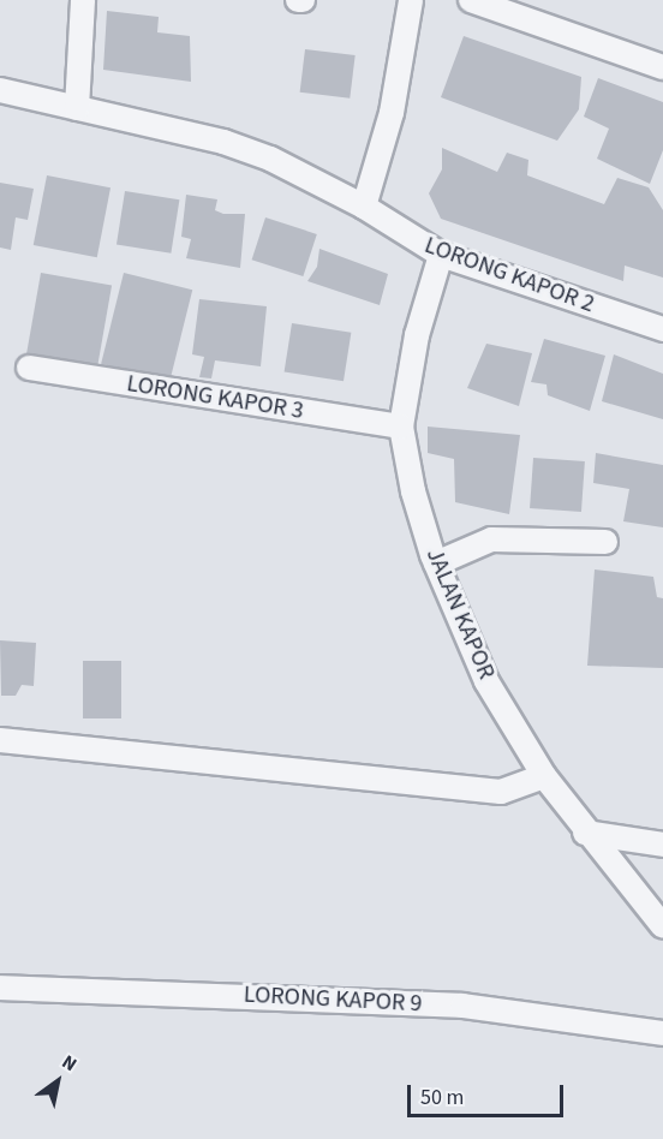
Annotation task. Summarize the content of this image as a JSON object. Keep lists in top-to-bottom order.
{
  "streets": {
    "street": [
      "LORONG KAPOR 2",
      "LORONG KAPOR 3",
      "JALAN KAPOR",
      "LORONG KAPOR 9"
    ]
  },
  "crossings": [
    ["LORONG KAPOR 2", "JALAN KAPOR"],
    ["LORONG KAPOR 3", "JALAN KAPOR"]
  ],
  "scale_bar": "50 m",
  "north": "top right"
}
